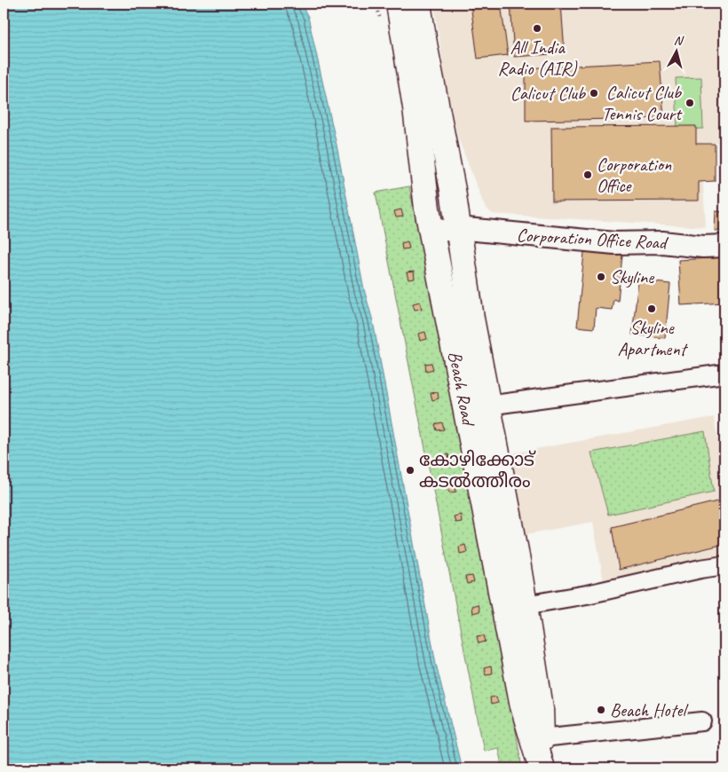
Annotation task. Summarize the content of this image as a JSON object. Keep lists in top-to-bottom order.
{
  "streets": {
    "main road": ["Beach Road"],
    "street": ["Corporation Office Road"]
  },
  "crossings": [
    ["Corporation Office Road", "Beach Road"]
  ],
  "places": [
    "All India Radio (AIR)",
    "Calicut Club",
    "Calicut Club Tennis Court",
    "Corporation Office",
    "Skyline",
    "Skyline Apartment",
    "കോഴിക്കോട് കടൽത്തീരം",
    "Beach Hotel"
  ],
  "north": "top"
}
